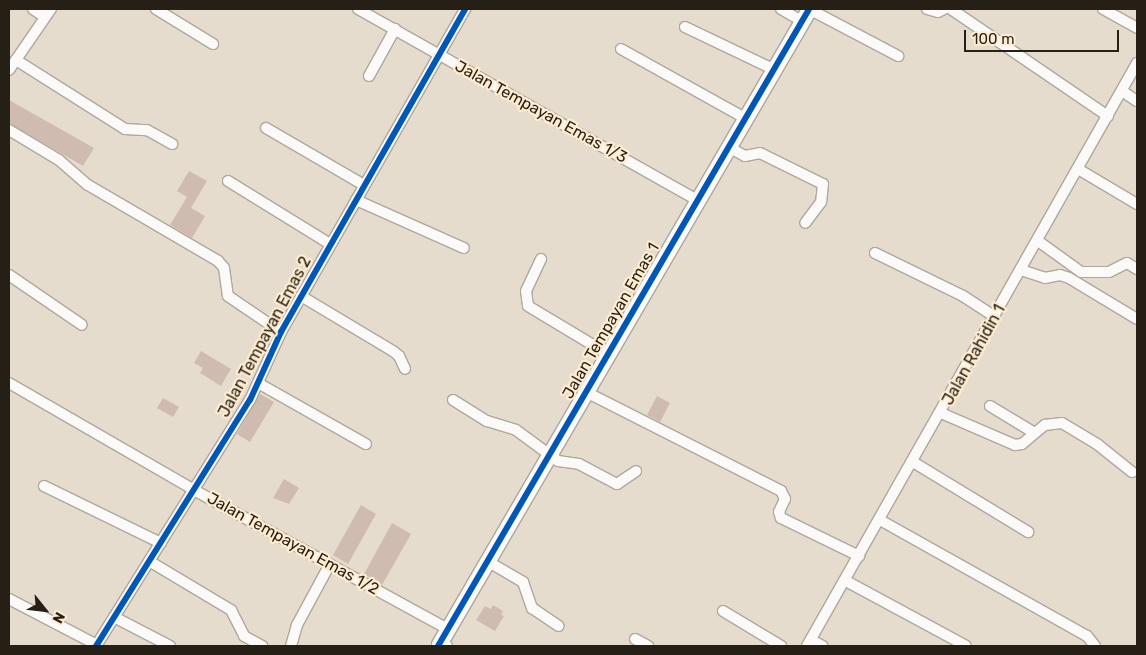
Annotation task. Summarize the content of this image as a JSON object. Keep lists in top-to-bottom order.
{
  "streets": {
    "street": [
      "Jalan Tempayan Emas 1/3",
      "Jalan Tempayan Emas 1",
      "Jalan Tempayan Emas 2",
      "Jalan Rahidin 1",
      "Jalan Tempayan Emas 1/2"
    ]
  },
  "crossings": [
    ["Jalan Tempayan Emas 1/3", "Jalan Tempayan Emas 1"],
    ["Jalan Tempayan Emas 1/3", "Jalan Tempayan Emas 2"],
    ["Jalan Tempayan Emas 1", "Jalan Tempayan Emas 1/2"],
    ["Jalan Tempayan Emas 2", "Jalan Tempayan Emas 1/2"]
  ],
  "scale_bar": "100 m",
  "north": "bottom right"
}
